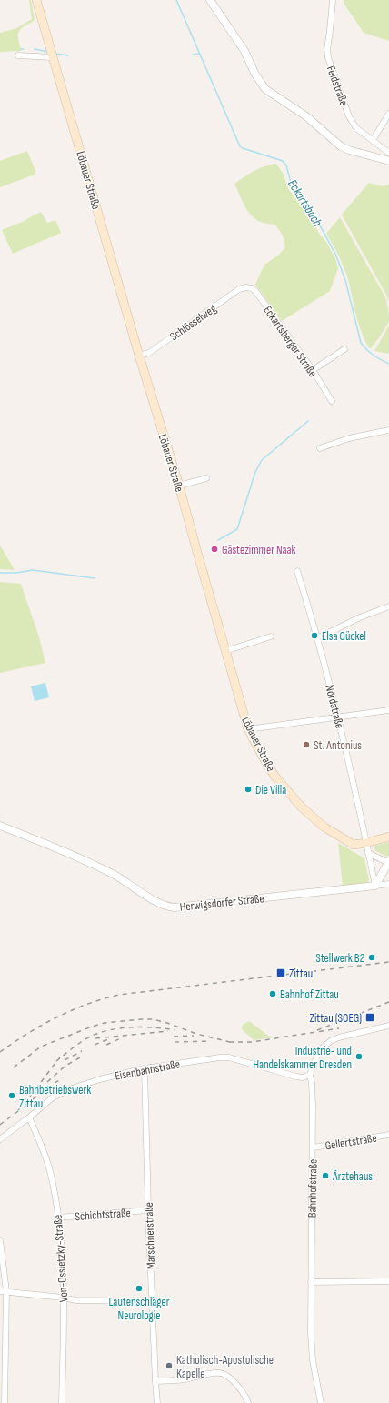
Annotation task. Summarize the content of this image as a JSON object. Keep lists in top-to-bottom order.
{
  "streets": {
    "main road": ["Löbauer Straße"],
    "street": [
      "Feldstraße",
      "Schlösselweg",
      "Eckartsberger Straße",
      "Nordstraße",
      "Herwigsdorfer Straße",
      "Eisenbahnstraße",
      "Gellertstraße",
      "Bahnhofstraße",
      "Schichtstraße",
      "Marschnerstraße",
      "Von-Ossietzky-Straße"
    ]
  },
  "crossings": [
    ["Löbauer Straße", "Schlösselweg"],
    ["Löbauer Straße", "Nordstraße"],
    ["Schlösselweg", "Eckartsberger Straße"],
    ["Eisenbahnstraße", "Bahnhofstraße"],
    ["Eisenbahnstraße", "Marschnerstraße"],
    ["Eisenbahnstraße", "Von-Ossietzky-Straße"],
    ["Gellertstraße", "Bahnhofstraße"],
    ["Schichtstraße", "Marschnerstraße"],
    ["Schichtstraße", "Von-Ossietzky-Straße"]
  ],
  "water": ["Eckartsbach"],
  "places": {
    "other": [
      "Gästezimmer Naak",
      "Elsa Gückel",
      "St. Antonius",
      "Die Villa",
      "Stellwerk B2",
      "Bahnhof Zittau",
      "Industrie- und Handelskammer Dresden",
      "Bahnbetriebswerk Zittau",
      "Ärztehaus",
      "Lautenschläger Neurologie",
      "Katholisch-Apostolische Kapelle"
    ],
    "transit": ["Zittau", "Zittau (SOEG)"]
  }
}
